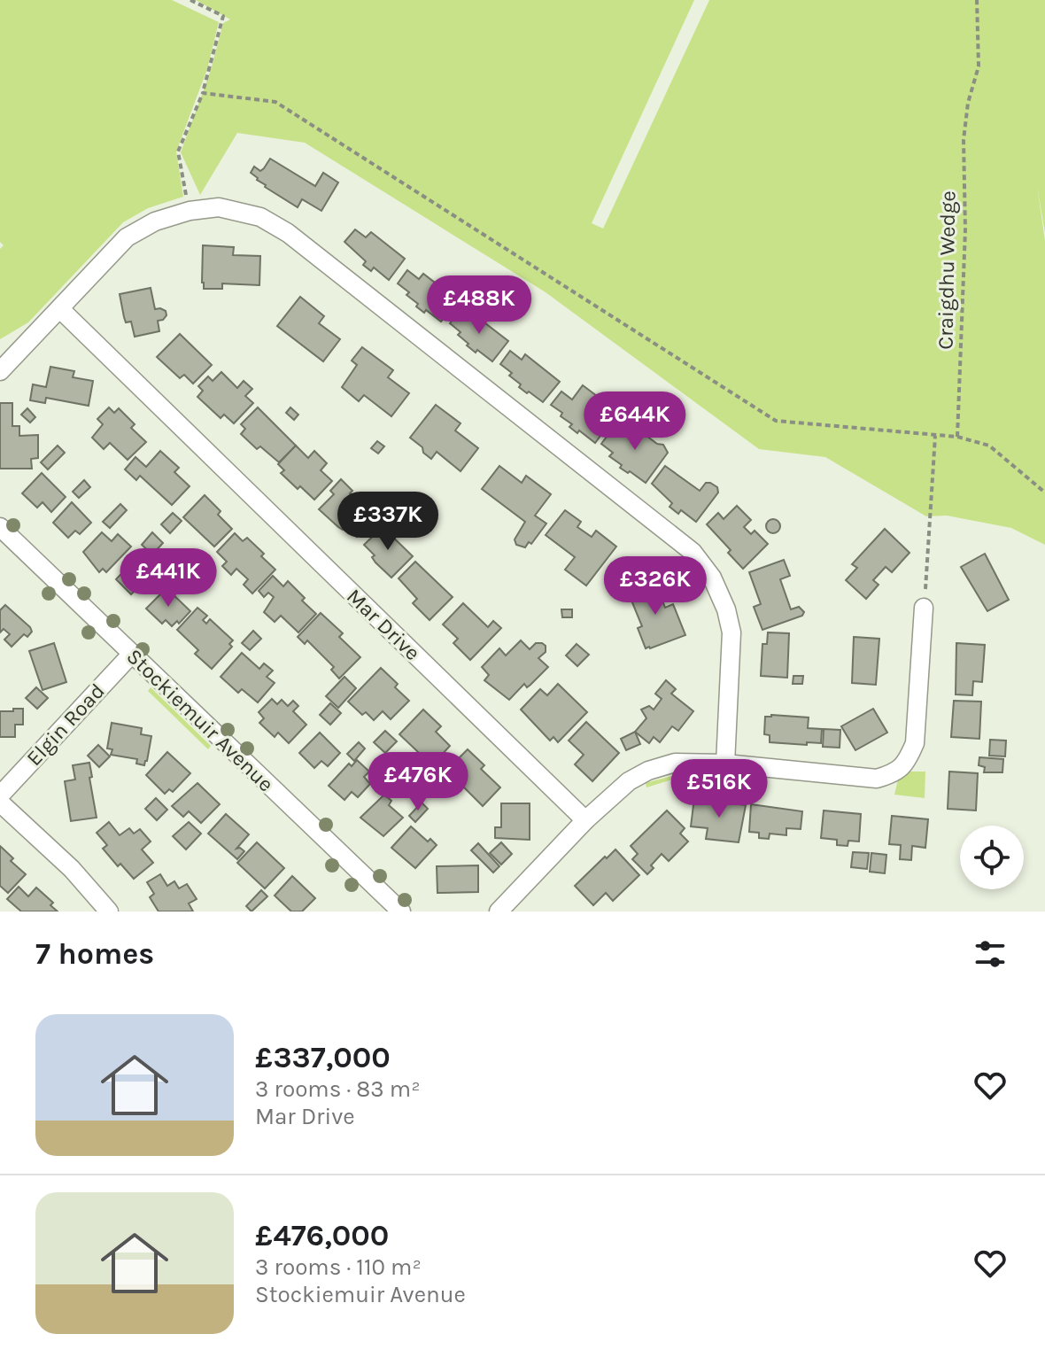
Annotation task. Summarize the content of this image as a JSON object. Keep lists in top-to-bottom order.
{
  "streets": {
    "street": ["Mar Drive", "Stockiemuir Avenue", "Elgin Road"],
    "path": ["Craigdhu Wedge"]
  },
  "crossings": [
    ["Stockiemuir Avenue", "Elgin Road"]
  ],
  "page": {
    "price": [
      "£488K",
      "£644K",
      "£337K",
      "£441K",
      "£326K",
      "£476K",
      "£516K"
    ],
    "heading": "7 homes",
    "list": [
      {
        "name": "£337,000",
        "note": "3 rooms · 83 m² · Mar Drive"
      },
      {
        "name": "£476,000",
        "note": "3 rooms · 110 m² · Stockiemuir Avenue"
      }
    ]
  }
}
